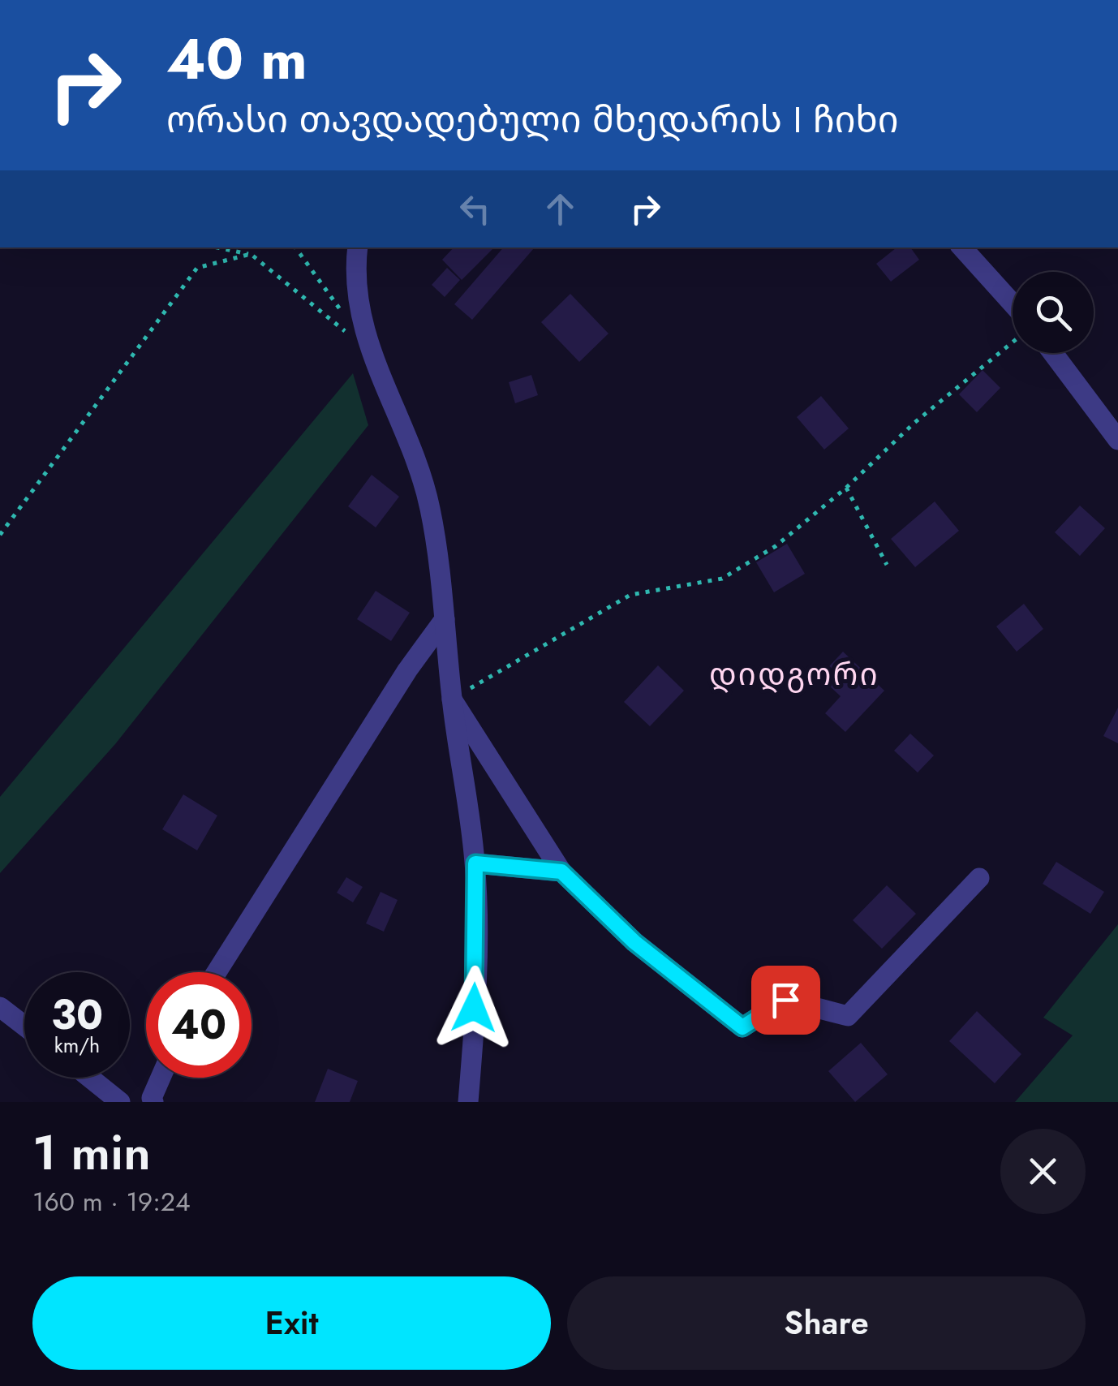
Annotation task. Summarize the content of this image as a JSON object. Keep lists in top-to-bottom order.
{
  "districts": ["დიდგორი"],
  "page": {
    "turn": ["40 m", "ორასი თავდადებული მხედარის I ჩიხი"],
    "speed": "30 km/h",
    "limit": "40",
    "heading": ["1 min", "160 m · 19:24"],
    "buttons": ["Exit", "Share"]
  }
}
